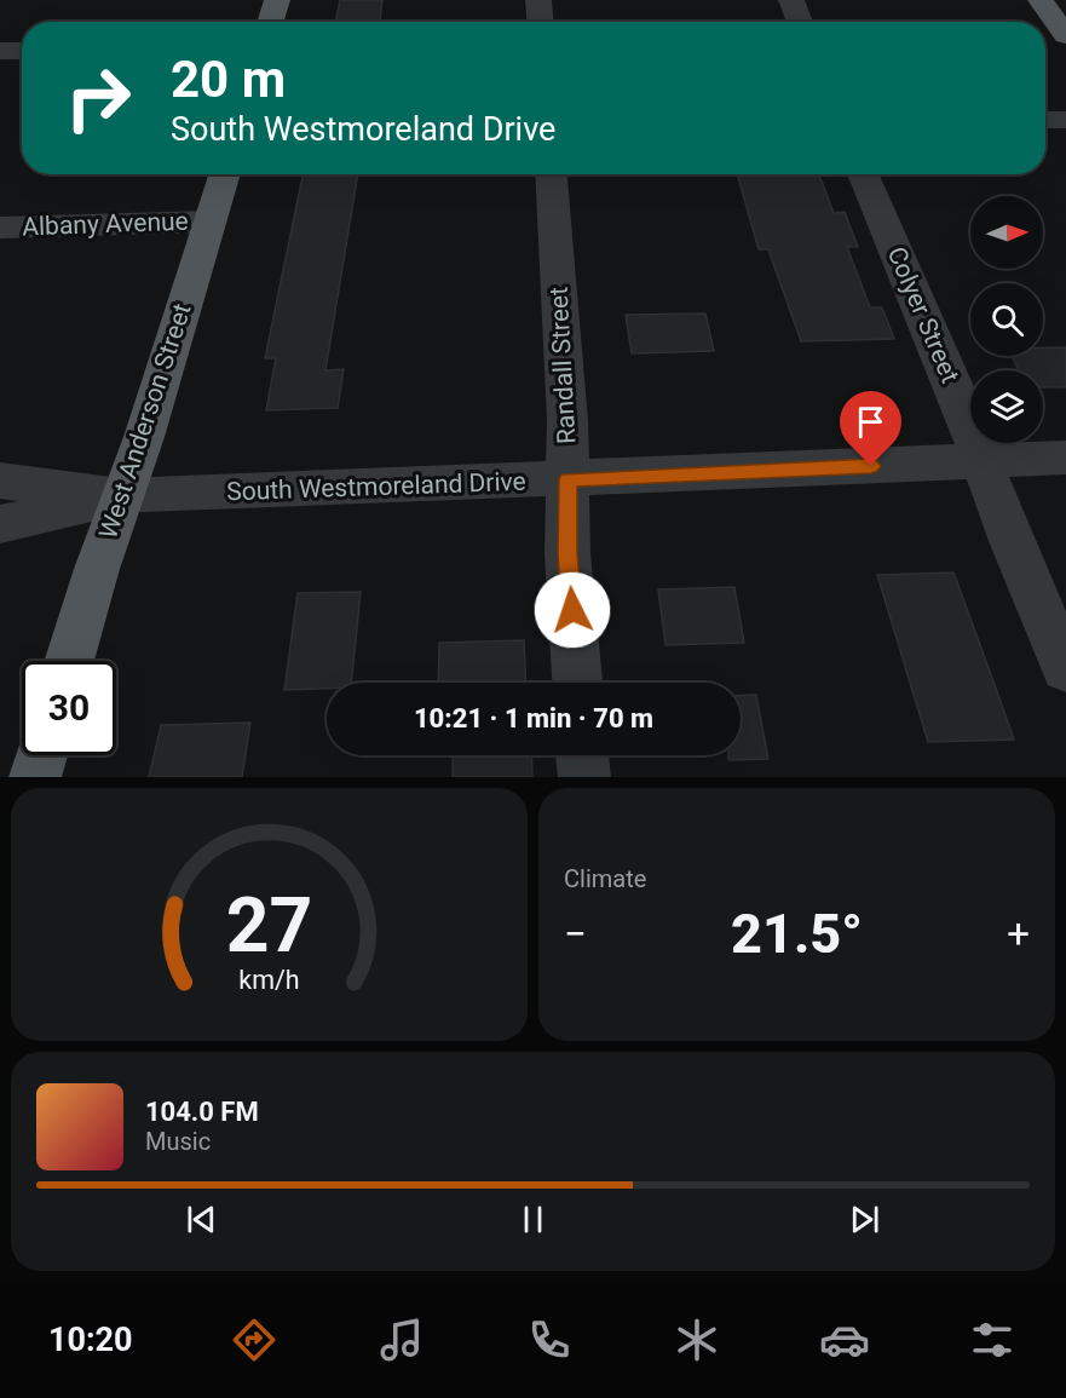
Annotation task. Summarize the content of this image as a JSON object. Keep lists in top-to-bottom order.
{
  "streets": {
    "main road": ["West Anderson Street"],
    "street": [
      "Albany Avenue",
      "Colyer Street",
      "Randall Street",
      "South Westmoreland Drive"
    ]
  },
  "crossings": [
    ["Albany Avenue", "West Anderson Street"],
    ["Colyer Street", "South Westmoreland Drive"],
    ["Randall Street", "South Westmoreland Drive"],
    ["West Anderson Street", "South Westmoreland Drive"]
  ],
  "north": "right",
  "page": {
    "turn": ["20 m", "South Westmoreland Drive"],
    "limit": "30",
    "trip": "10:21 · 1 min · 70 m",
    "tile": "Climate",
    "heat": ["−", "21.5°", "+"],
    "song": ["104.0 FM", "Music"],
    "tabs": "10:20",
    "gauge": ["27", "km/h"]
  }
}
